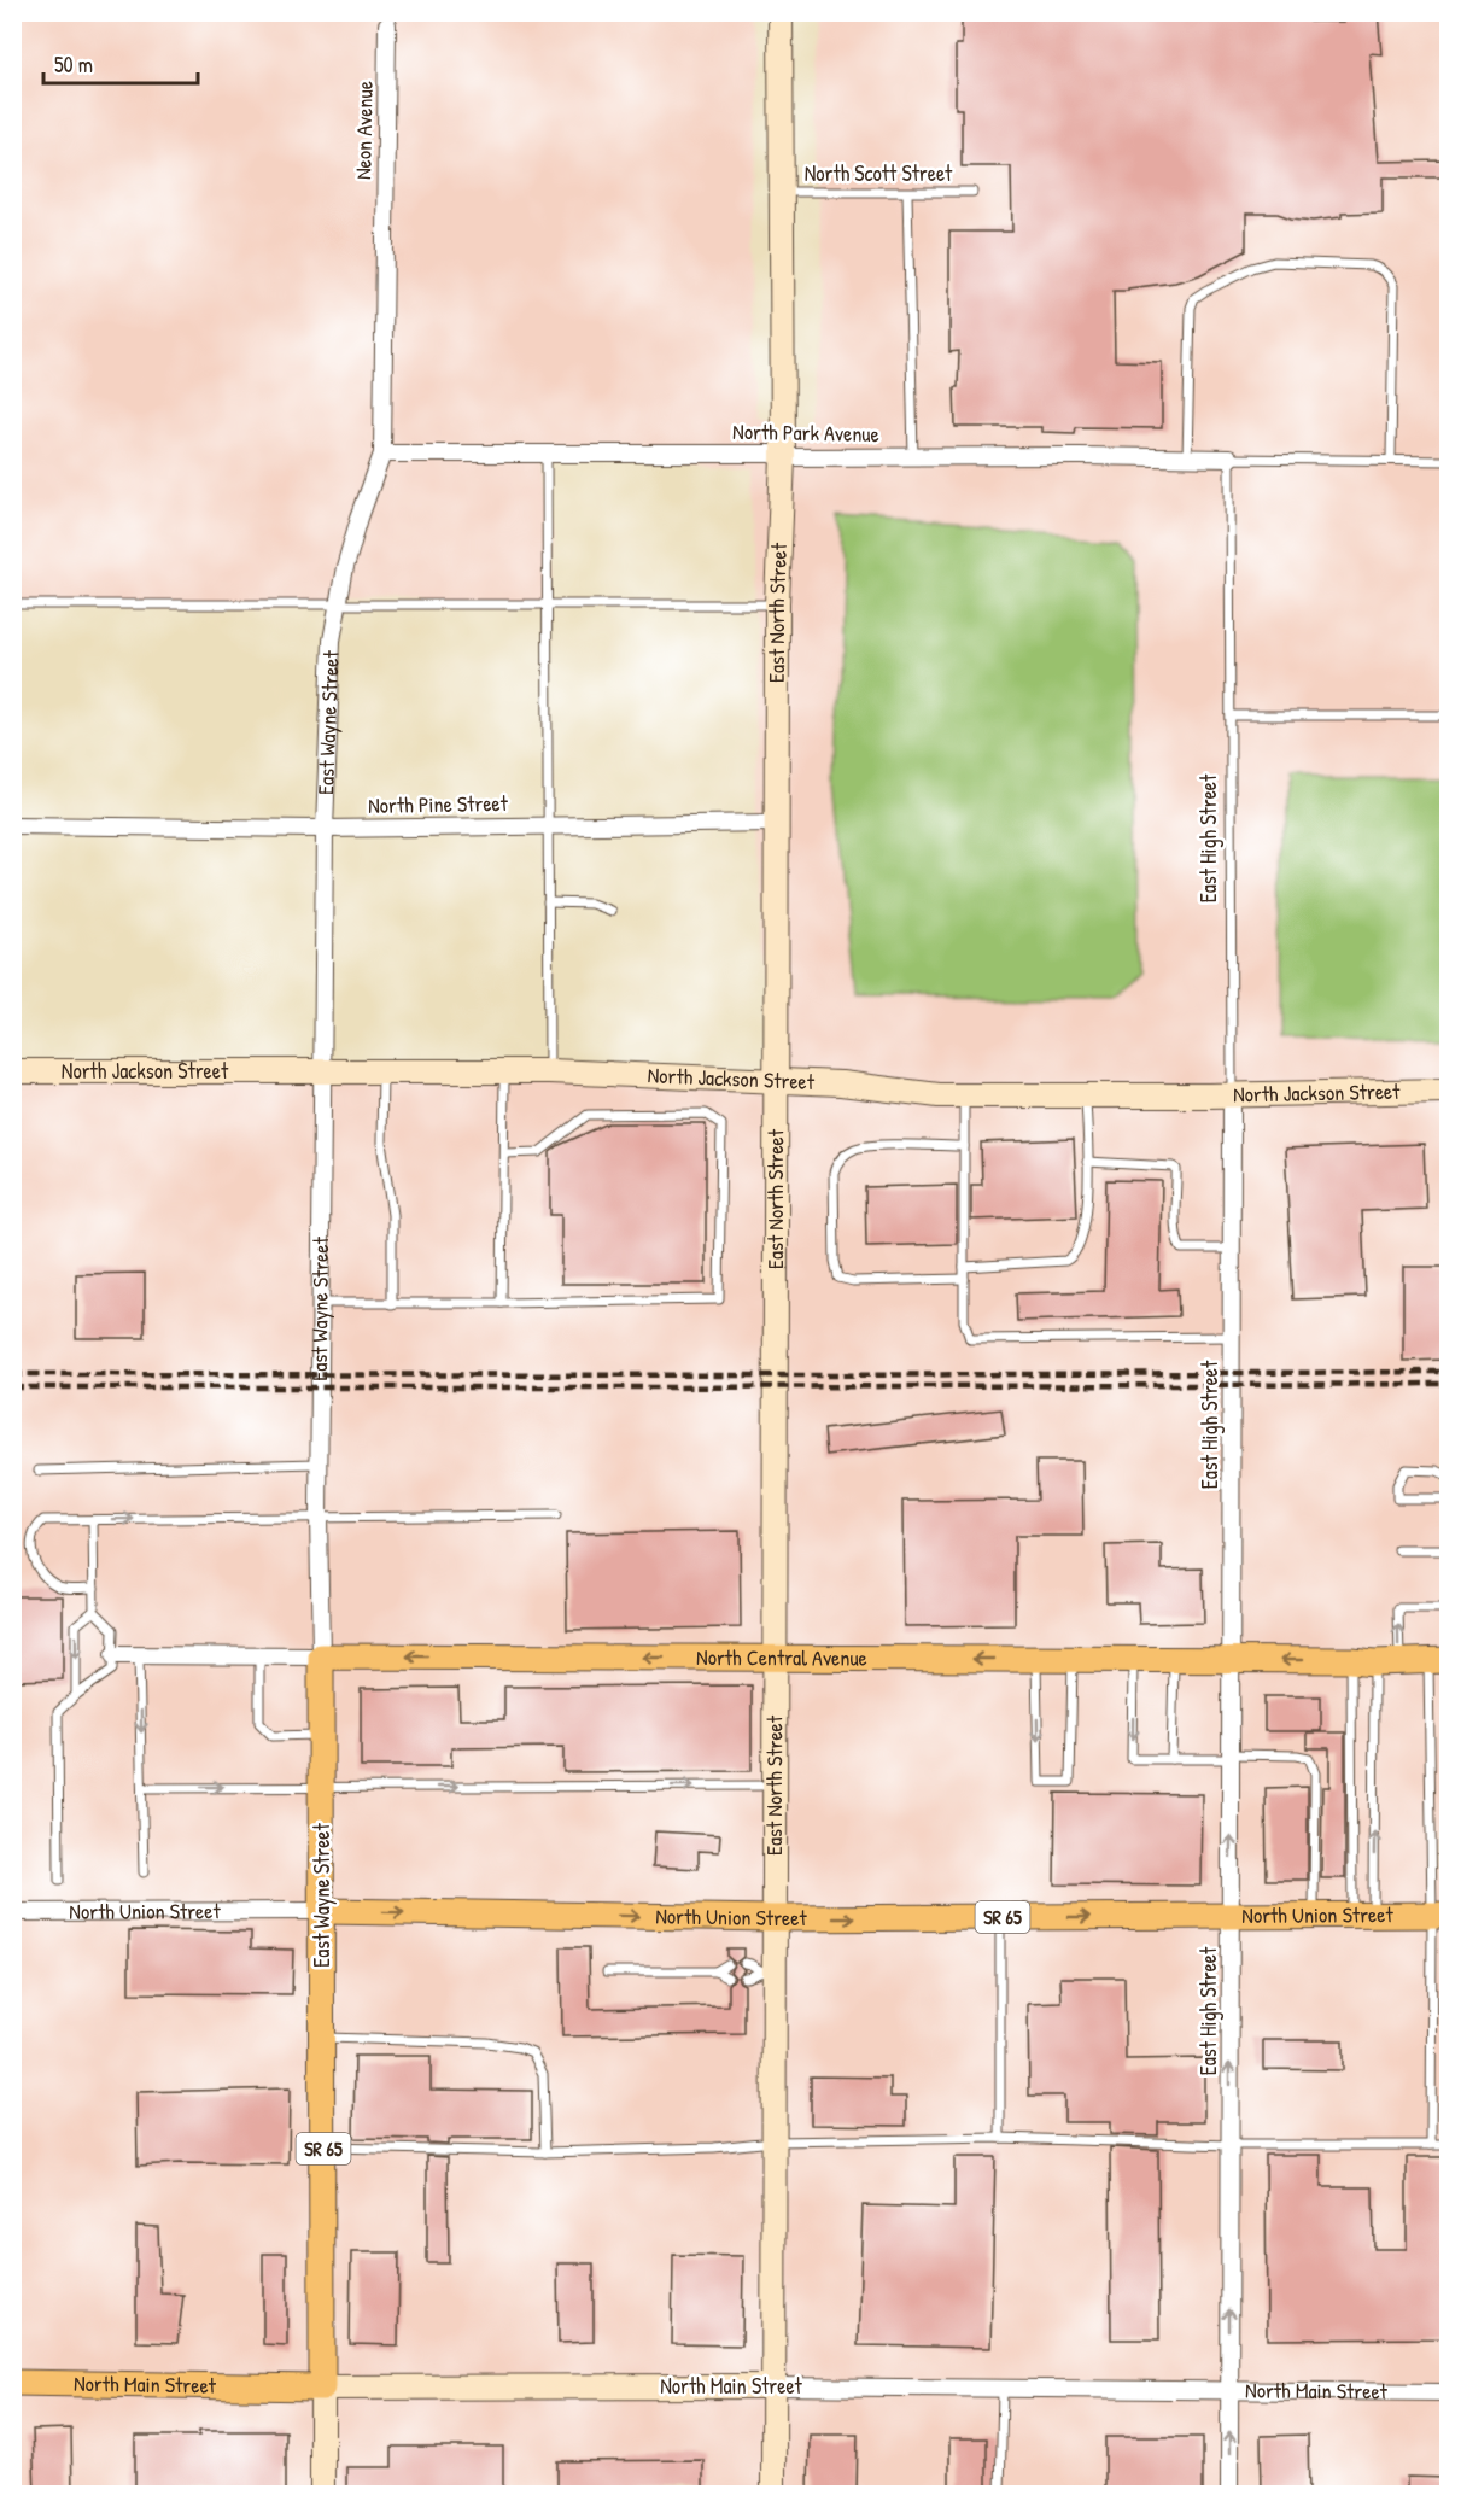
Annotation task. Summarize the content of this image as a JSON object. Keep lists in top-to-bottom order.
{
  "streets": {
    "main road": [
      "East Wayne Street",
      "North Central Avenue",
      "North Union Street",
      "SR 65",
      "North Main Street"
    ],
    "street": [
      "Neon Avenue",
      "North Park Avenue",
      "East North Street",
      "North Pine Street",
      "East High Street",
      "North Jackson Street"
    ],
    "lane": ["North Scott Street"]
  },
  "crossings": [
    ["Neon Avenue", "East Wayne Street"],
    ["North Scott Street", "East North Street"],
    ["North Park Avenue", "East North Street"],
    ["North Park Avenue", "East Wayne Street"],
    ["North Park Avenue", "East High Street"],
    ["East North Street", "North Pine Street"],
    ["East North Street", "North Jackson Street"],
    ["East North Street", "North Central Avenue"],
    ["East North Street", "North Union Street"],
    ["East North Street", "North Main Street"],
    ["East Wayne Street", "North Pine Street"],
    ["East Wayne Street", "North Jackson Street"],
    ["East Wayne Street", "North Central Avenue"],
    ["East Wayne Street", "North Union Street"],
    ["East Wayne Street", "North Main Street"],
    ["East High Street", "North Jackson Street"],
    ["East High Street", "North Central Avenue"],
    ["East High Street", "North Union Street"],
    ["East High Street", "North Main Street"]
  ],
  "one_way": ["North Central Avenue", "North Union Street"],
  "scale_bar": "50 m"
}
